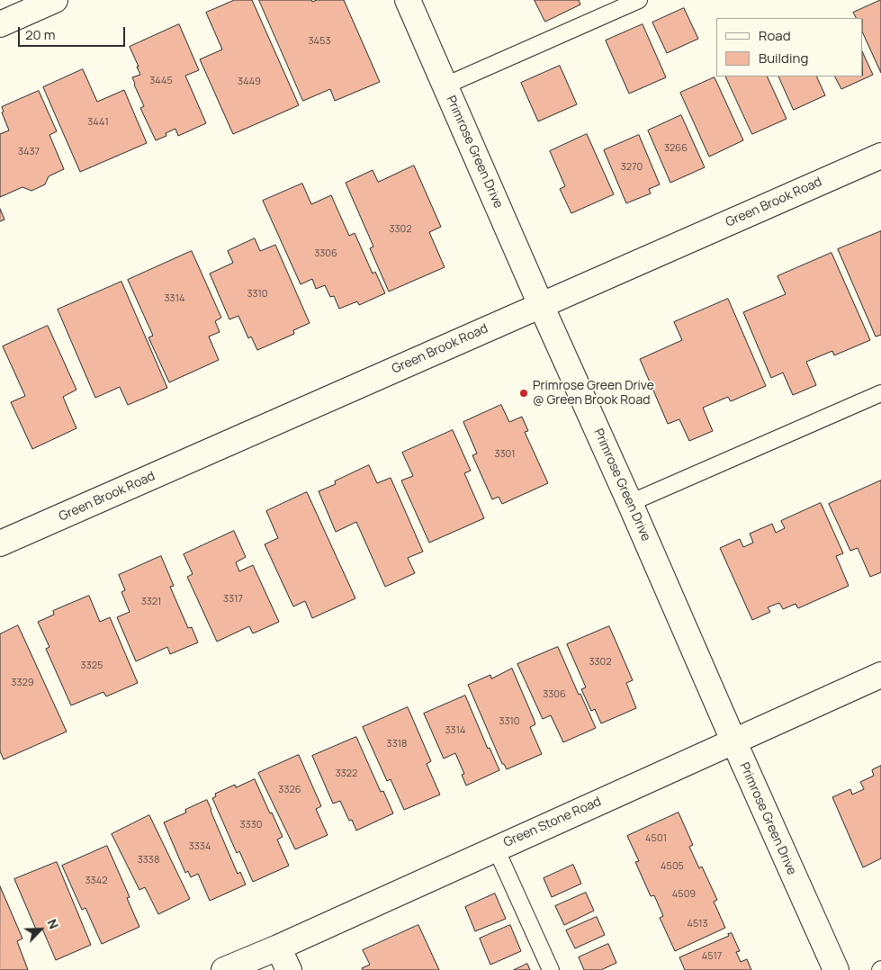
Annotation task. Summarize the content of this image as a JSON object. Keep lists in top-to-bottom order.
{
  "streets": {
    "street": ["Primrose Green Drive", "Green Brook Road", "Green Stone Road"]
  },
  "crossings": [
    ["Primrose Green Drive", "Green Brook Road"],
    ["Primrose Green Drive", "Green Stone Road"]
  ],
  "places": ["Primrose Green Drive @ Green Brook Road"],
  "house_numbers": [
    "3453",
    "3445",
    "3449",
    "3441",
    "3266",
    "3437",
    "3270",
    "3302",
    "3306",
    "3310",
    "3314",
    "3301",
    "3317",
    "3321",
    "3302",
    "3325",
    "3329",
    "3306",
    "3310",
    "3314",
    "3318",
    "3322",
    "3326",
    "3330",
    "4501",
    "3334",
    "3338",
    "4505",
    "3342",
    "4509",
    "4513",
    "4517"
  ],
  "legend": ["Road", "Building"],
  "scale_bar": "20 m",
  "north": "top right"
}
